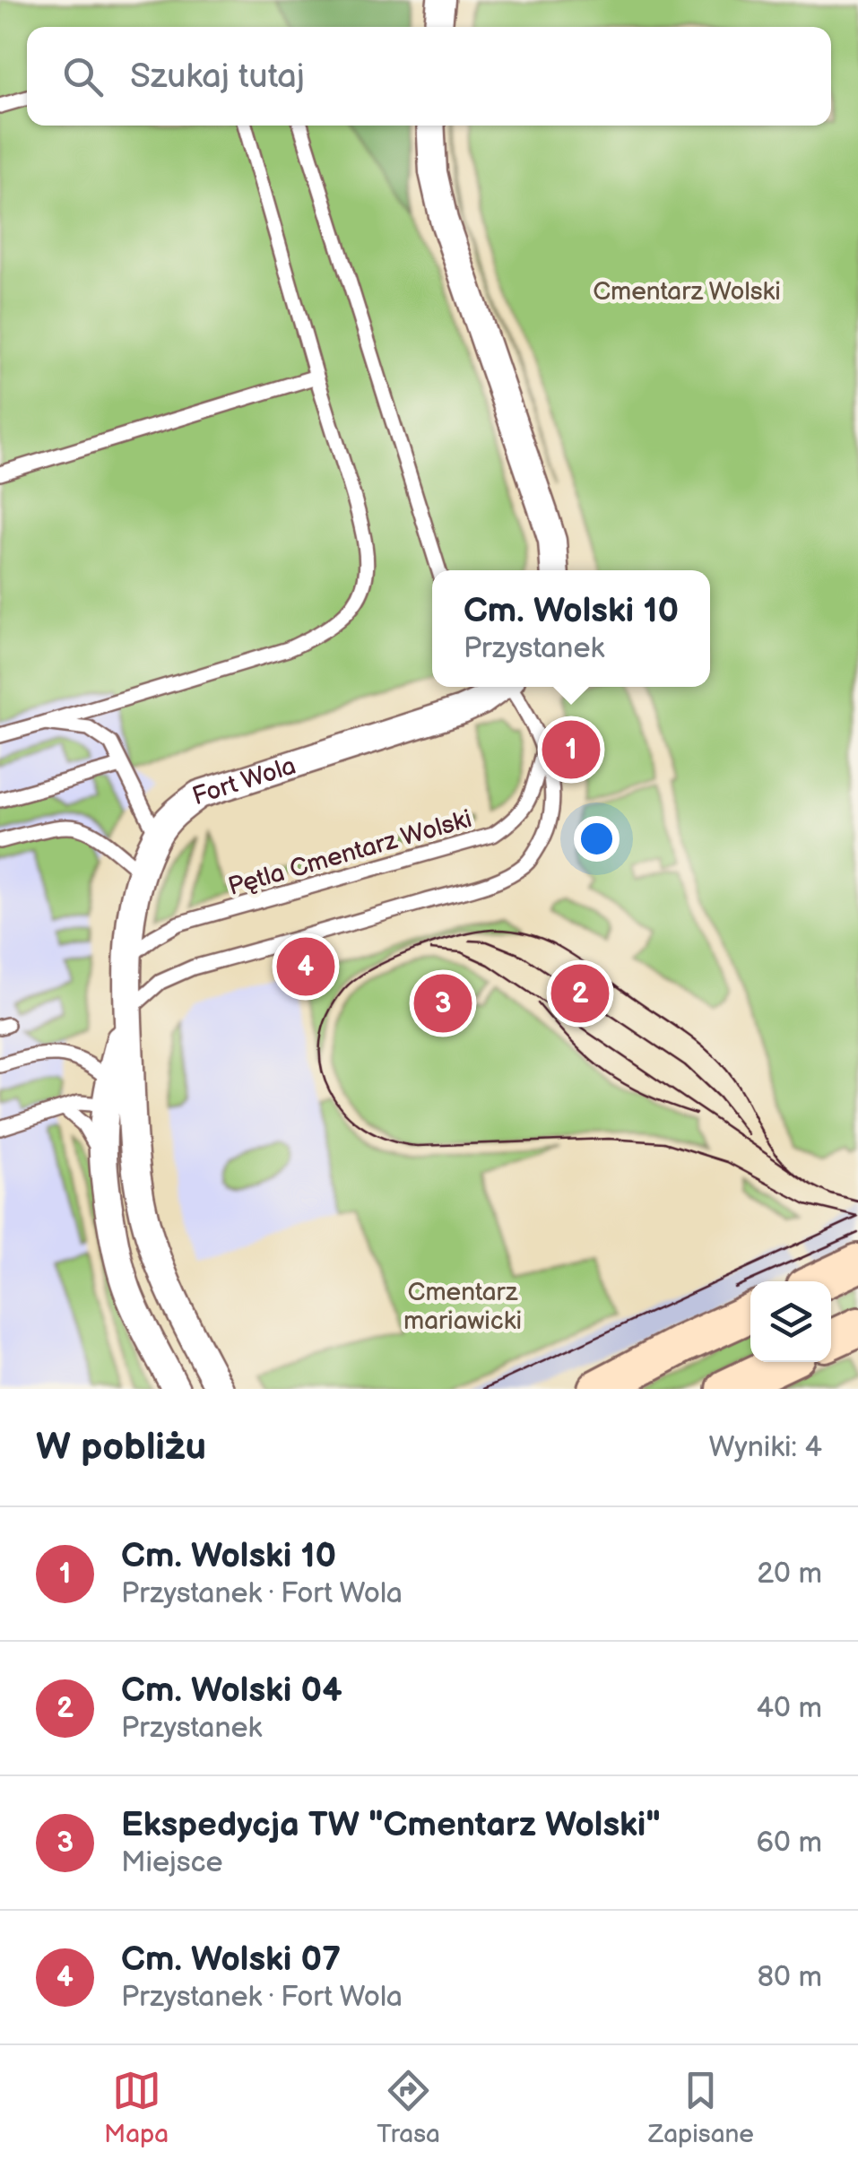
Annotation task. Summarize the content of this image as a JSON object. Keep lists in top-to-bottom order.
{
  "streets": {
    "street": ["Fort Wola"],
    "lane": ["Pętla Cmentarz Wolski"]
  },
  "crossings": [
    ["Fort Wola", "Pętla Cmentarz Wolski"]
  ],
  "parks": ["Cmentarz Wolski", "Cmentarz mariawicki"],
  "page": {
    "search": "Szukaj tutaj",
    "popup": ["Cm. Wolski 10", "Przystanek"],
    "pins": [
      "1",
      "4",
      "2",
      "3"
    ],
    "heading": ["W pobliżu", "Wyniki: 4"],
    "list": [
      {
        "mark": "1",
        "name": "Cm. Wolski 10",
        "note": "Przystanek · Fort Wola",
        "value": "20 m"
      },
      {
        "mark": "2",
        "name": "Cm. Wolski 04",
        "note": "Przystanek",
        "value": "40 m"
      },
      {
        "mark": "3",
        "name": "Ekspedycja TW \"Cmentarz Wolski\"",
        "note": "Miejsce",
        "value": "60 m"
      },
      {
        "mark": "4",
        "name": "Cm. Wolski 07",
        "note": "Przystanek · Fort Wola",
        "value": "80 m"
      }
    ],
    "nav": ["Mapa", "Trasa", "Zapisane"]
  }
}
